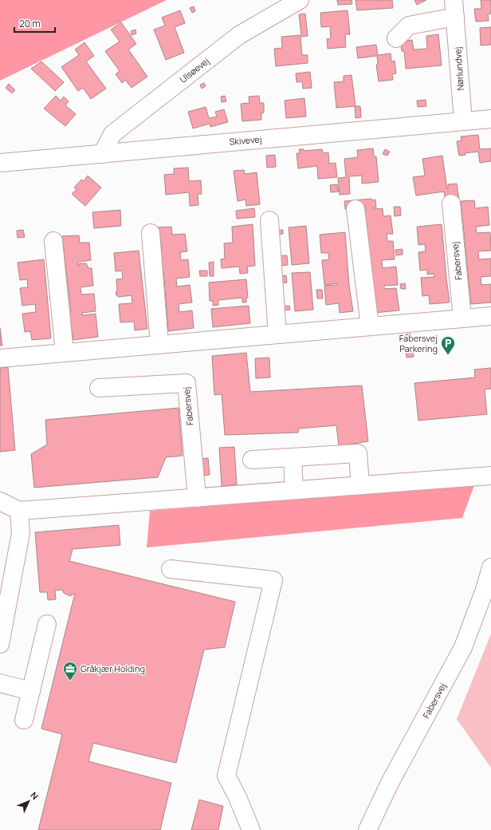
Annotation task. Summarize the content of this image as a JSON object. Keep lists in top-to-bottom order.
{
  "streets": {
    "street": [
      "Nørlundvej",
      "Ulsøevej",
      "Skivevej",
      "Fabersvej"
    ]
  },
  "crossings": [
    ["Nørlundvej", "Skivevej"],
    ["Ulsøevej", "Skivevej"]
  ],
  "places": {
    "parking": ["Fabersvej Parkering"],
    "office": ["Gråkjær Holding"]
  },
  "scale_bar": "20 m",
  "north": "top right"
}
